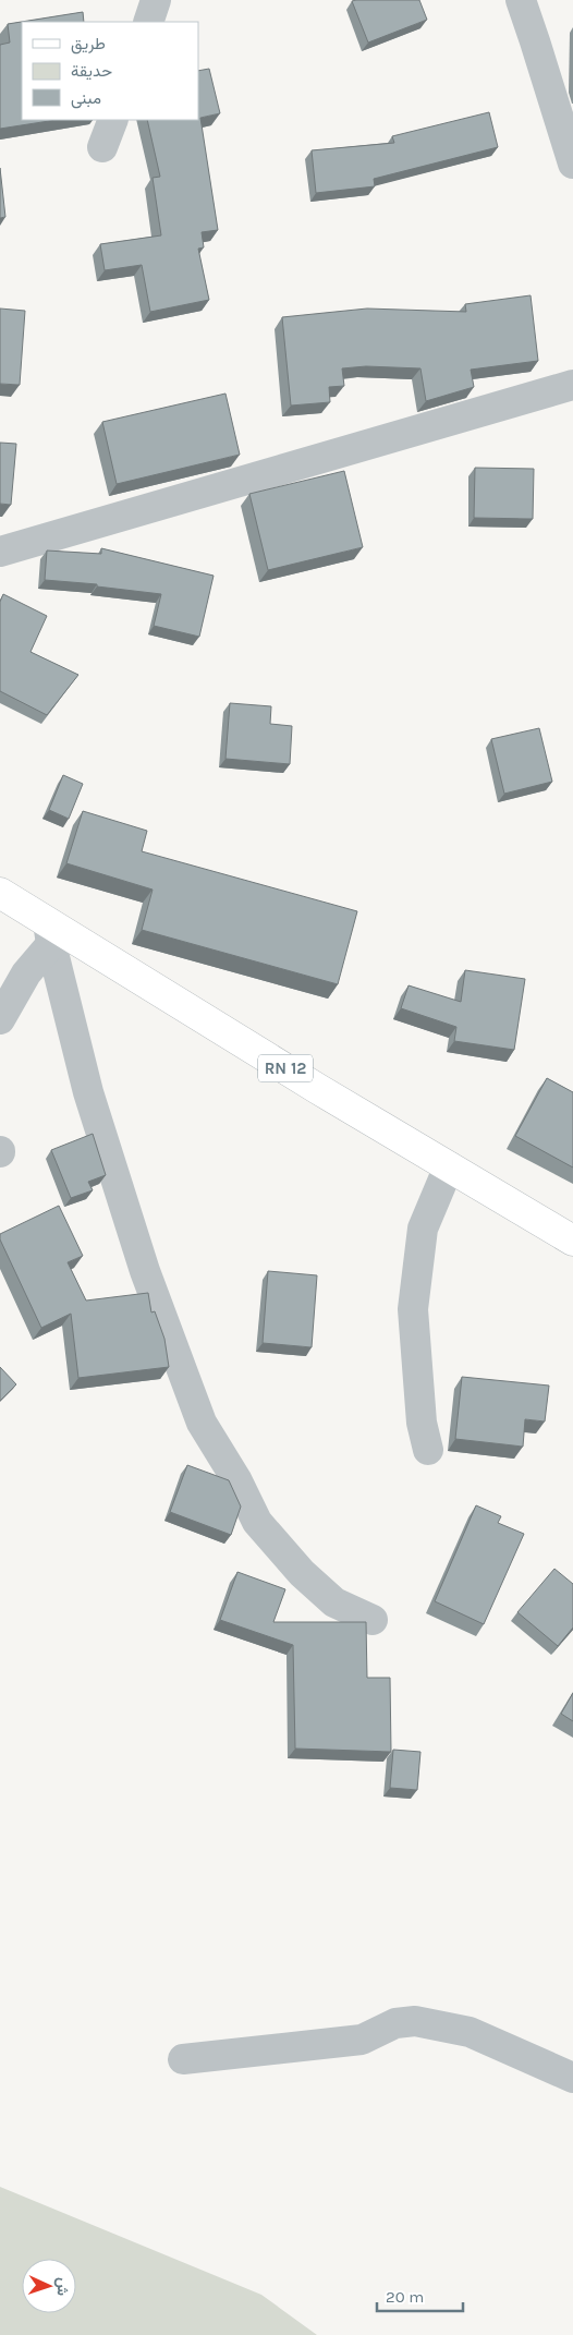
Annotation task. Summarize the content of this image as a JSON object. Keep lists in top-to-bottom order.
{
  "streets": {
    "main road": ["RN 12"]
  },
  "legend": ["طريق", "حديقة", "مبنى"],
  "scale_bar": "20 m",
  "north": "right"
}
